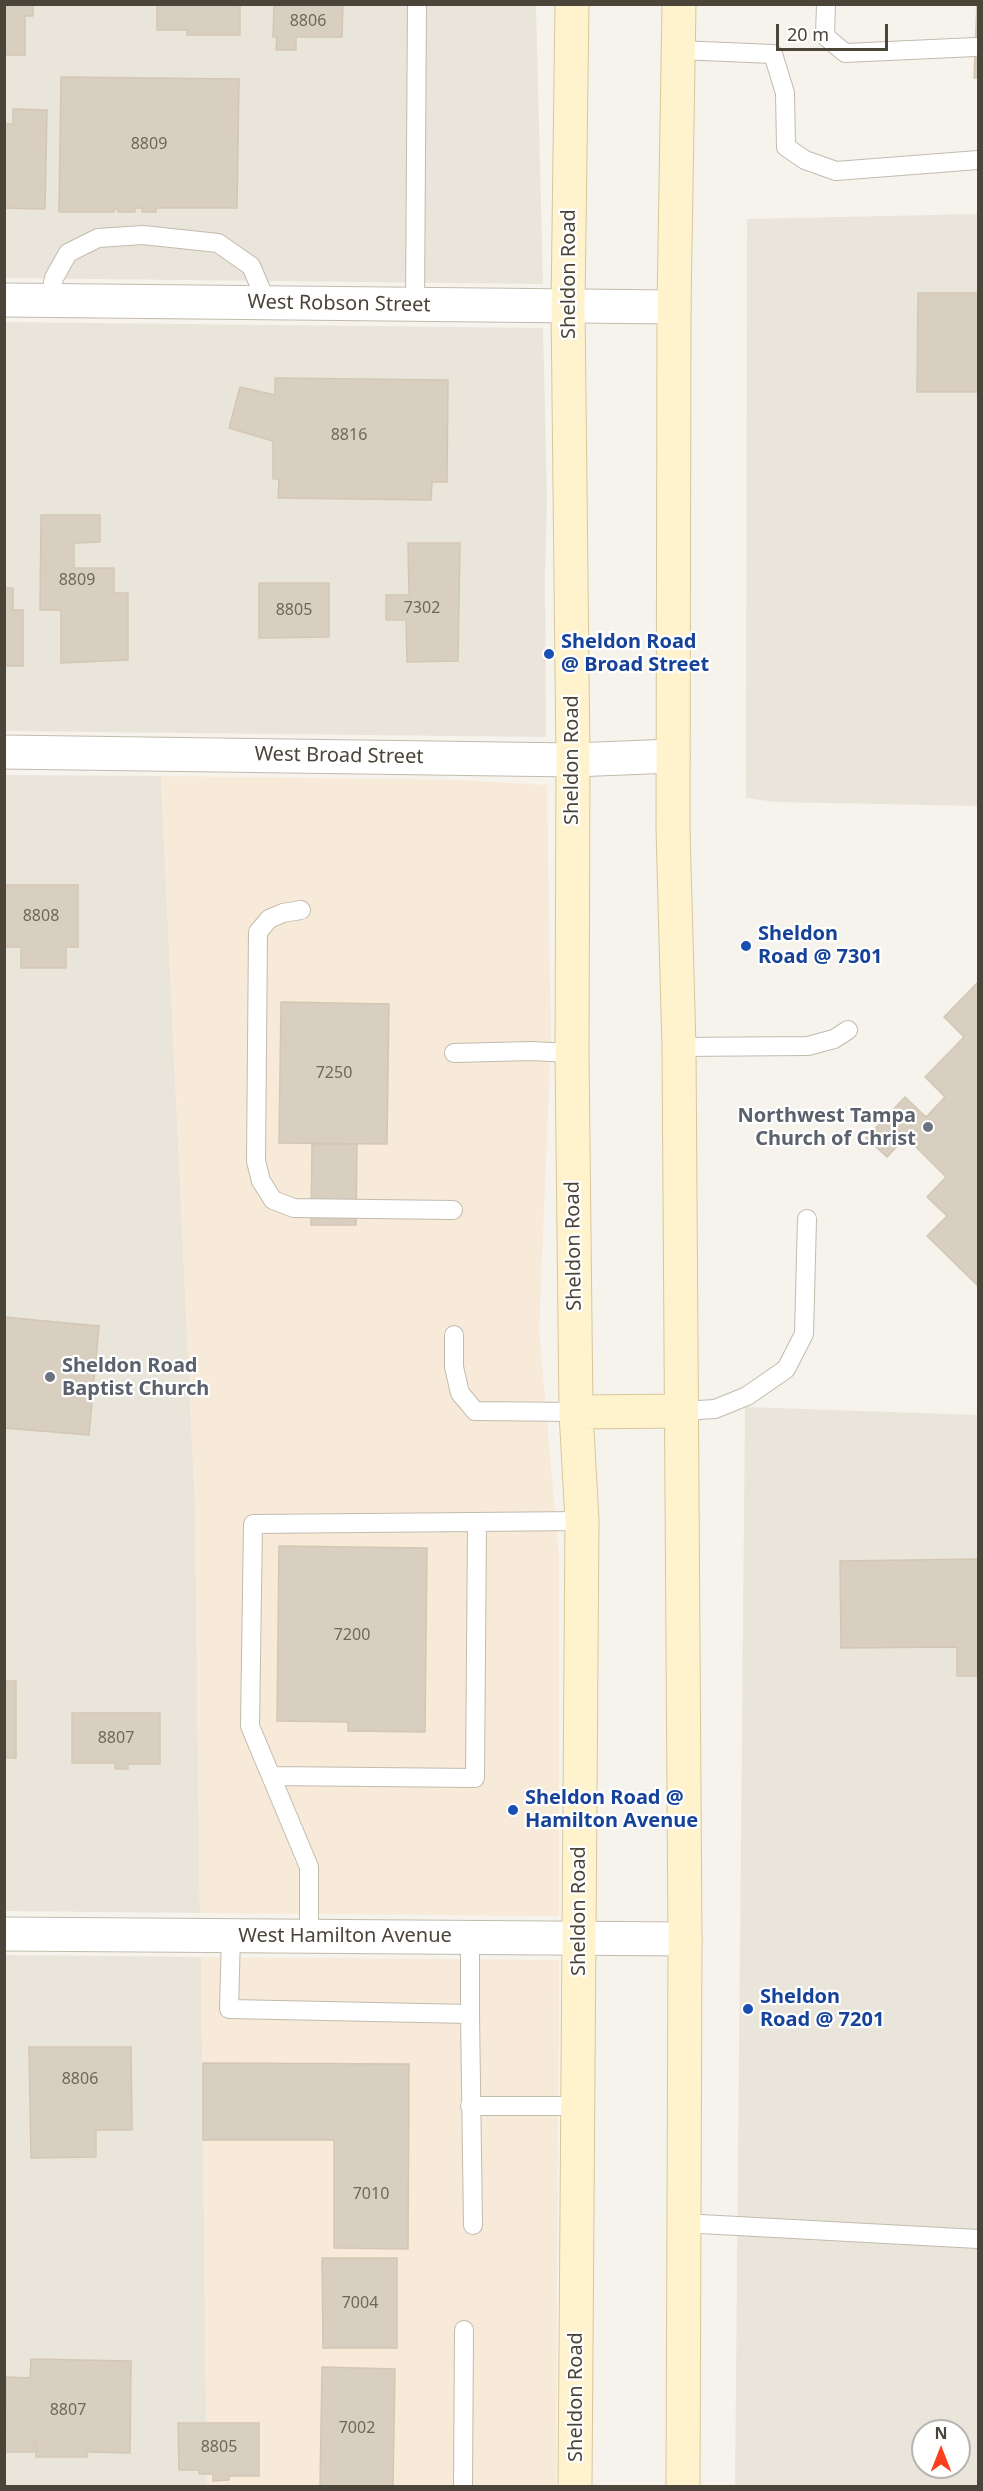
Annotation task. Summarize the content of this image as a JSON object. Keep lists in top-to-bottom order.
{
  "streets": {
    "main road": ["Sheldon Road"],
    "street": ["West Robson Street", "West Broad Street", "West Hamilton Avenue"]
  },
  "crossings": [
    ["Sheldon Road", "West Robson Street"],
    ["Sheldon Road", "West Broad Street"],
    ["Sheldon Road", "West Hamilton Avenue"]
  ],
  "places": [
    "Sheldon Road @ Broad Street",
    "Sheldon Road @ 7301",
    "Northwest Tampa Church of Christ",
    "Sheldon Road Baptist Church",
    "Sheldon Road @ Hamilton Avenue",
    "Sheldon Road @ 7201"
  ],
  "house_numbers": [
    "8806",
    "8809",
    "8816",
    "8809",
    "7302",
    "8805",
    "8808",
    "7250",
    "7200",
    "8807",
    "8806",
    "7010",
    "7004",
    "8807",
    "7002",
    "8805"
  ],
  "scale_bar": "20 m",
  "north": "top"
}
